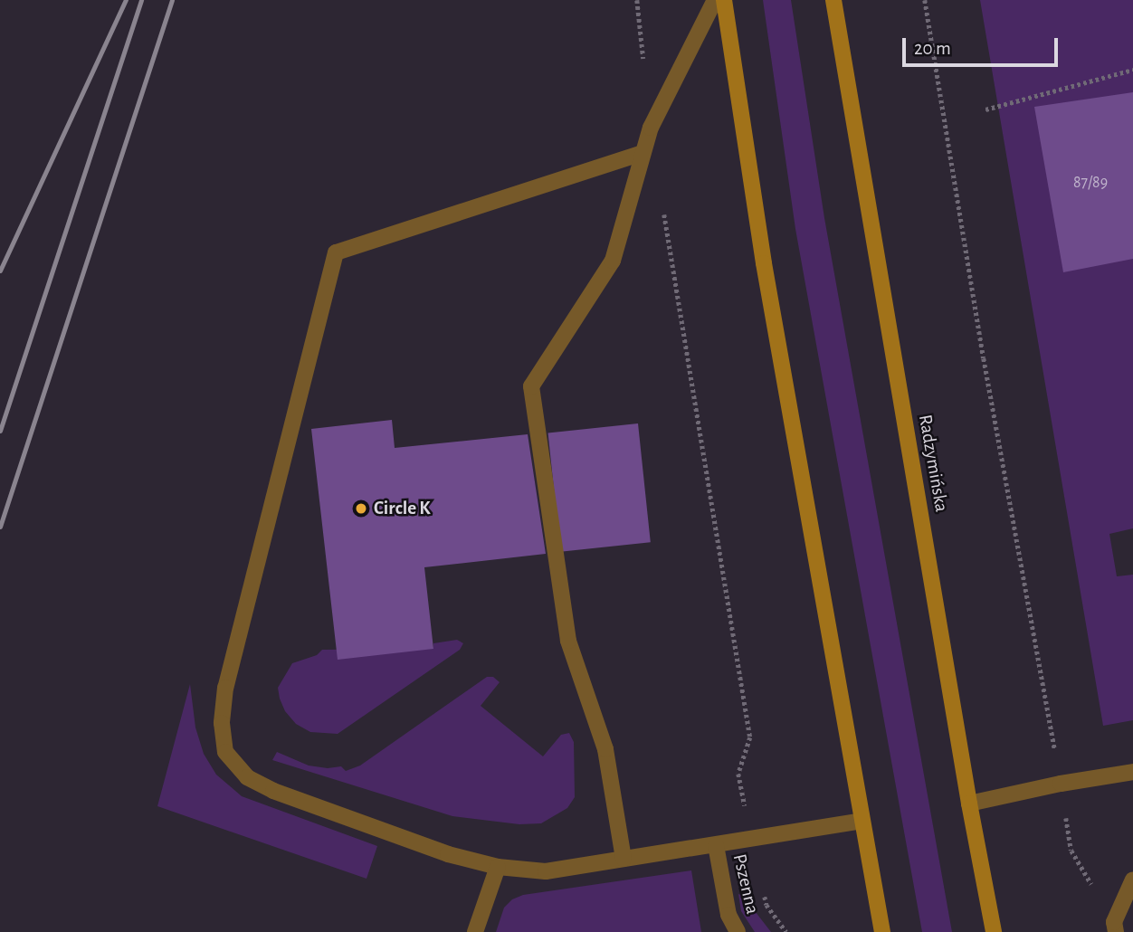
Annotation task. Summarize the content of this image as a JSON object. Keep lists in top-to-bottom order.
{
  "streets": {
    "main road": ["Radzymińska"],
    "street": ["Pszenna"]
  },
  "places": ["Circle K"],
  "house_numbers": ["87/89"],
  "scale_bar": "20 m"
}
